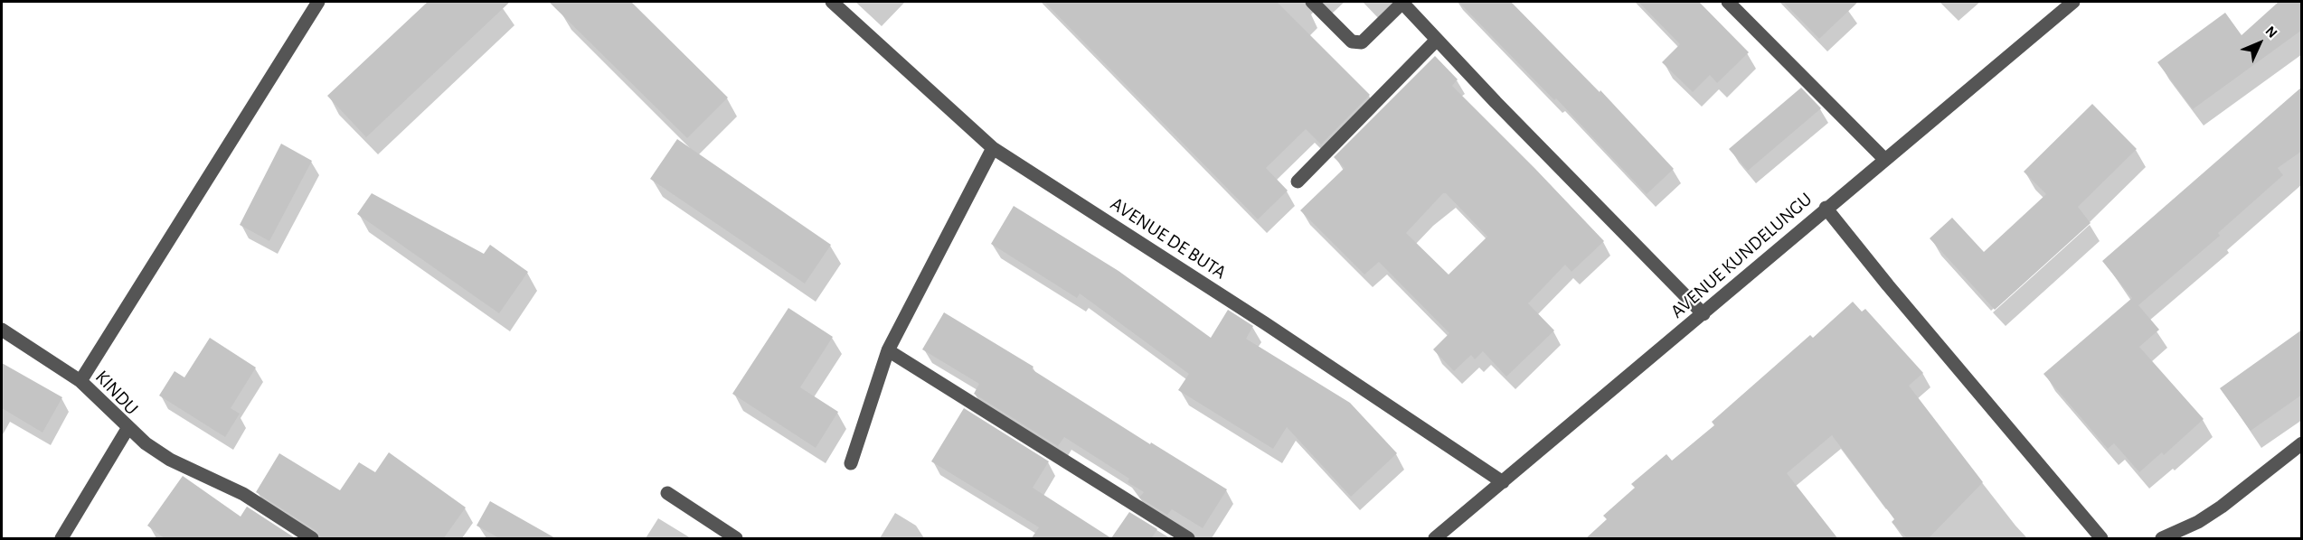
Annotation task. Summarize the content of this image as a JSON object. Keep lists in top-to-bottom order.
{
  "streets": {
    "street": ["AVENUE DE BUTA", "AVENUE KUNDELUNGU", "KINDU"]
  },
  "crossings": [
    ["AVENUE DE BUTA", "AVENUE KUNDELUNGU"]
  ],
  "north": "top right"
}
